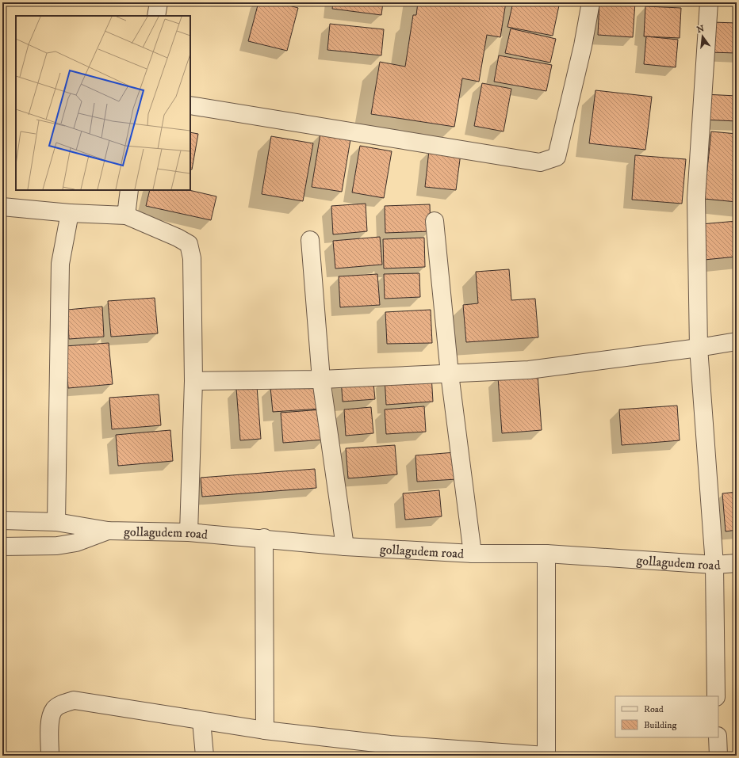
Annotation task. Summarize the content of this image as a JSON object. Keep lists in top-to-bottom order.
{
  "streets": {
    "street": ["gollagudem road"]
  },
  "legend": ["Road", "Building"],
  "north": "top"
}
